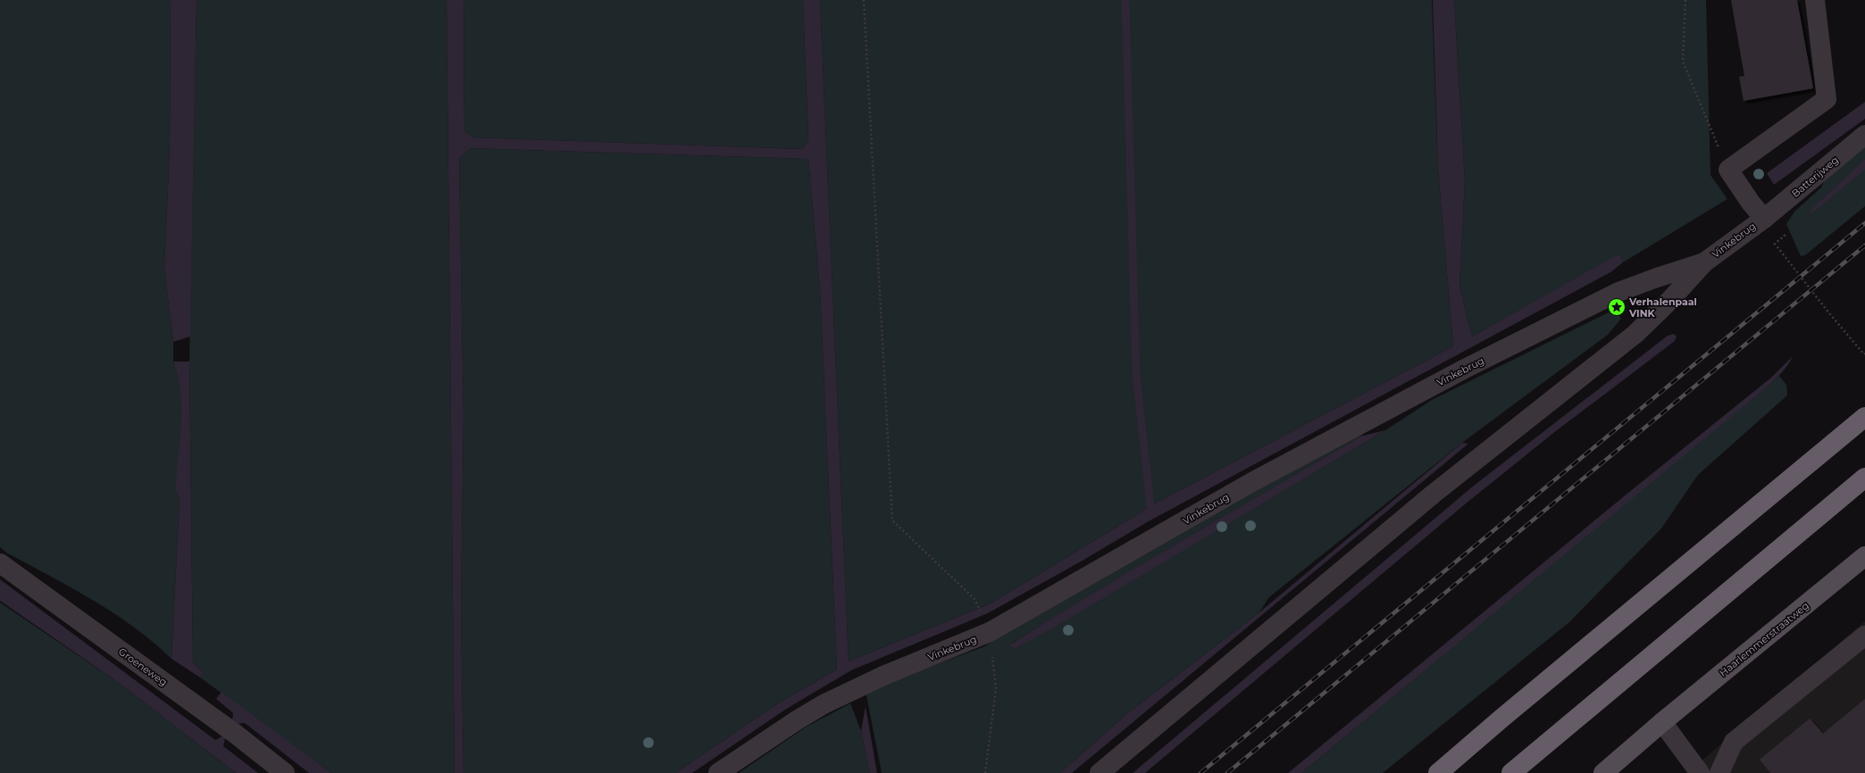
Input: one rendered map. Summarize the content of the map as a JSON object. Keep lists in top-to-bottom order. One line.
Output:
{"streets":{"main road":["Haarlemmerstraatweg"],"street":["Batterijweg","Vinkebrug","Groeneweg"]},"crossings":[["Batterijweg","Vinkebrug"]],"places":{"place":["Verhalenpaal VINK"]}}
